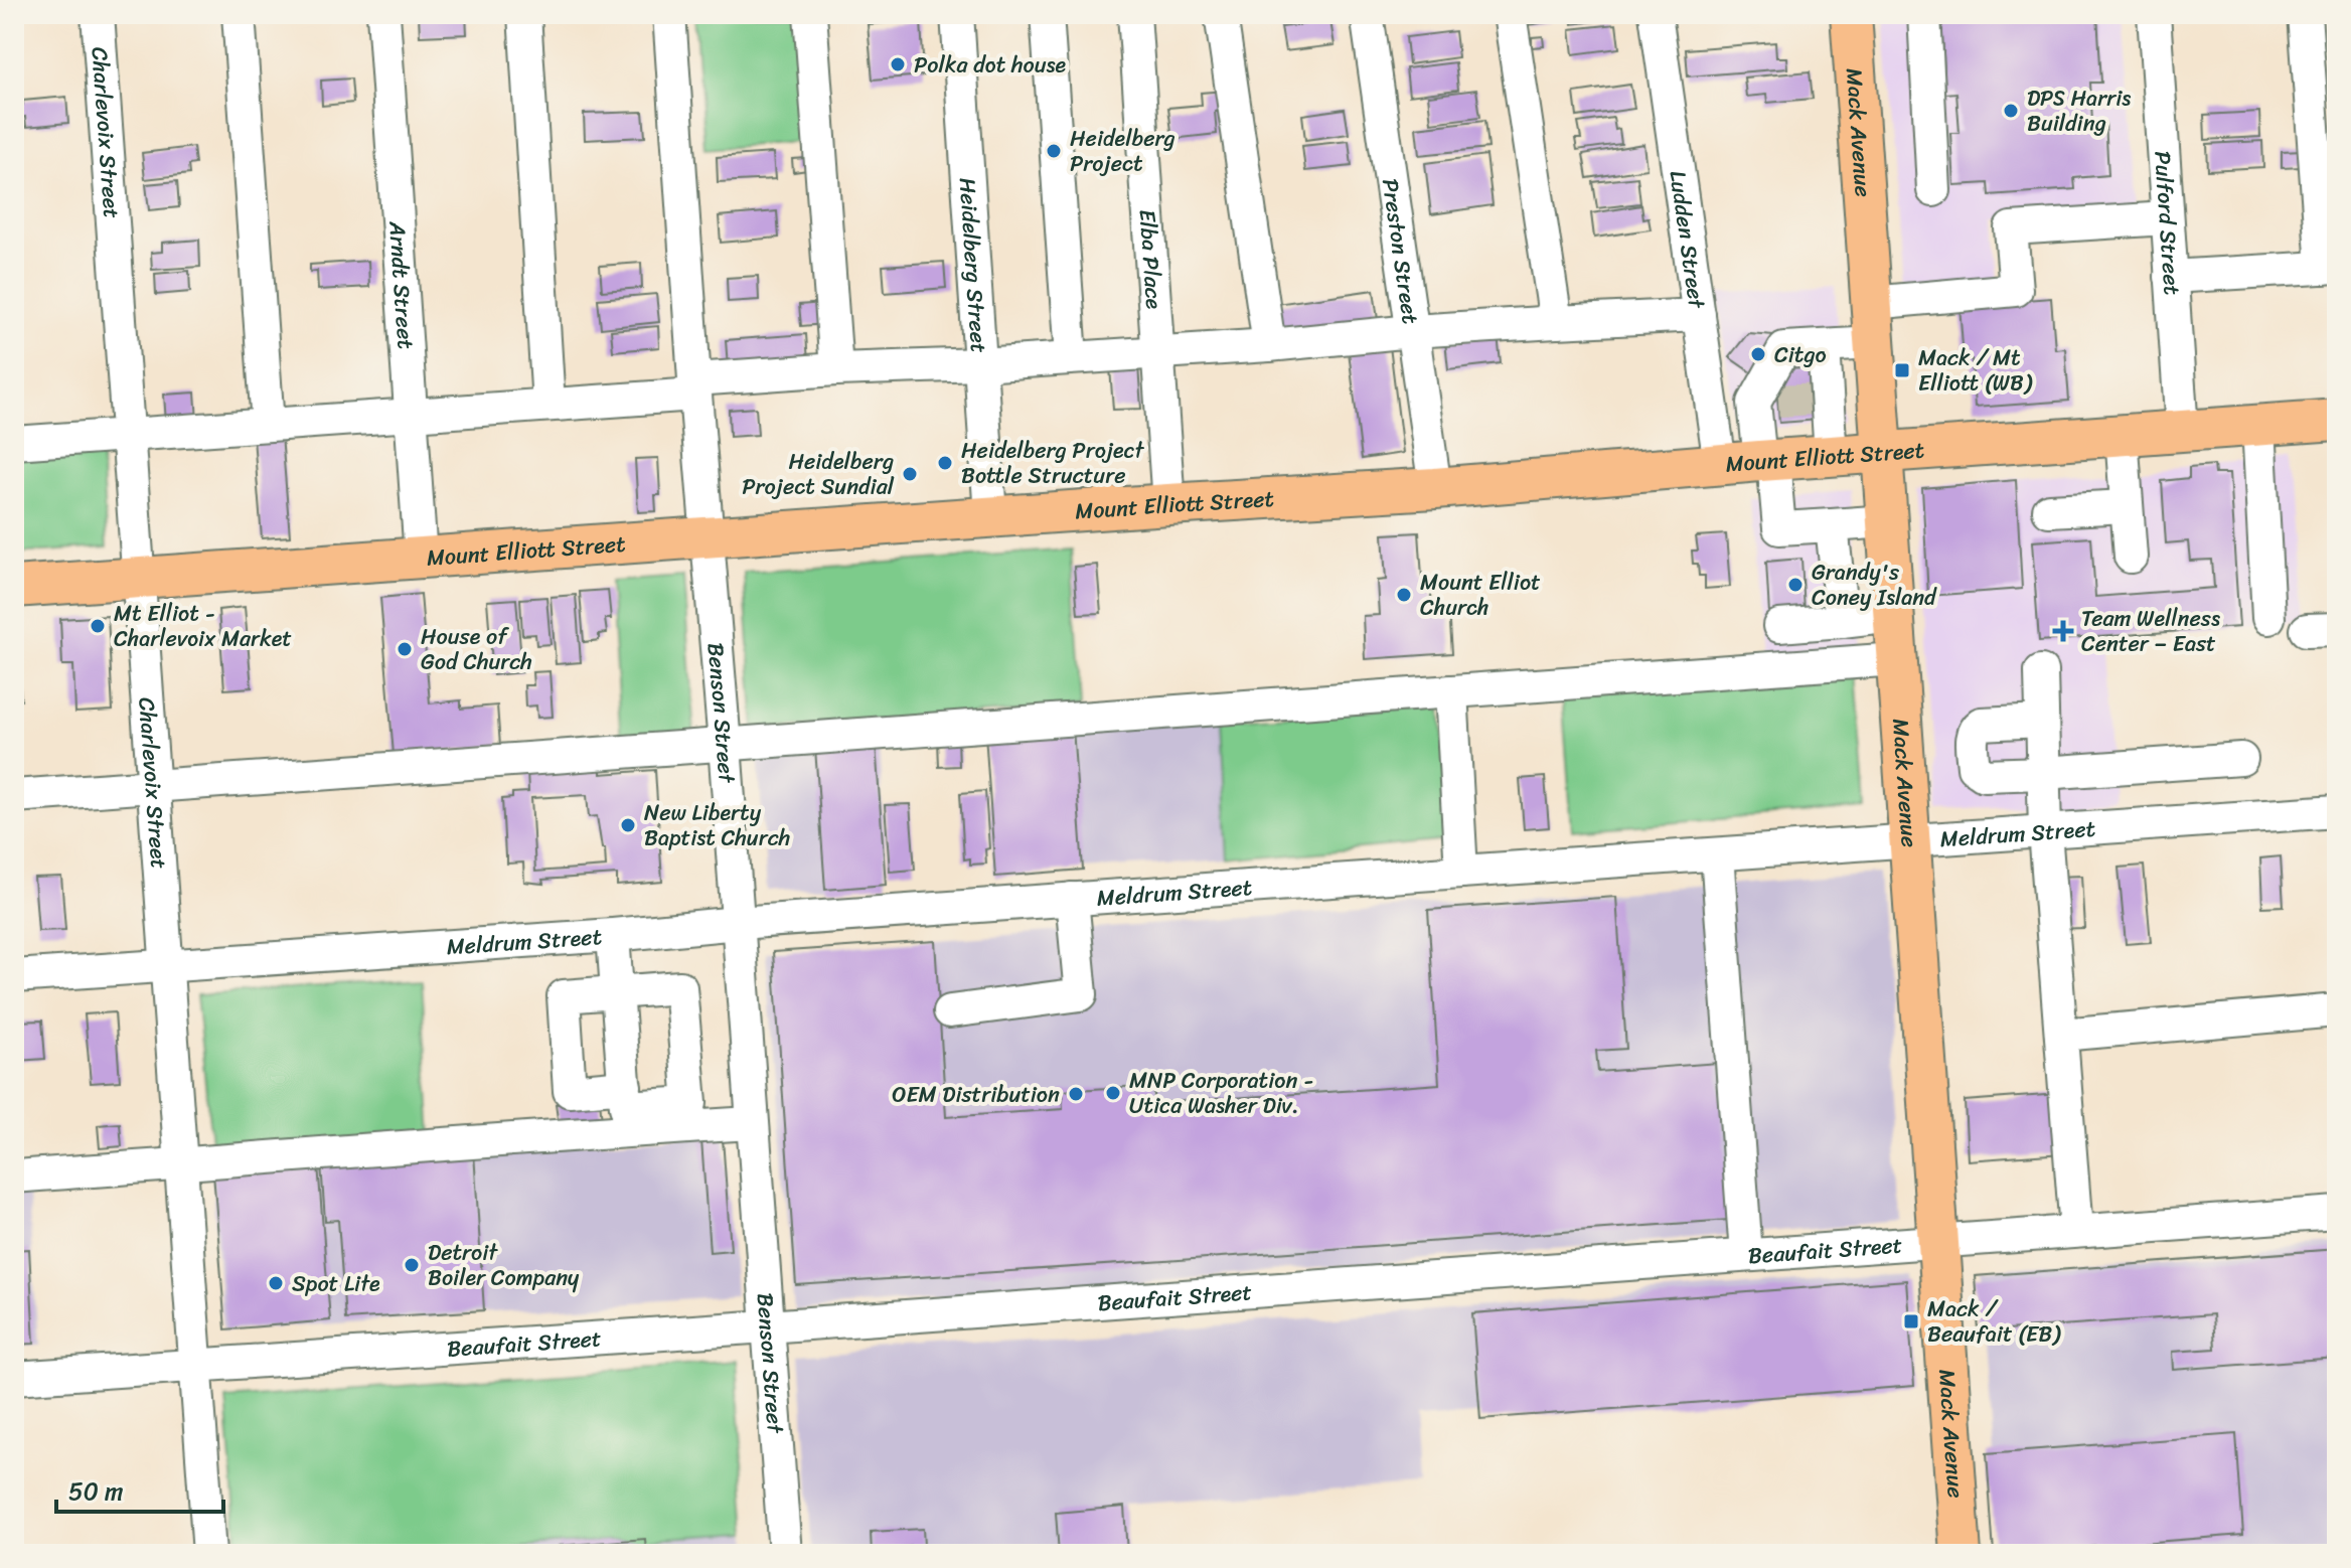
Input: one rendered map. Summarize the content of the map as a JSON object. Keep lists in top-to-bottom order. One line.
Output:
{"streets":{"main road":["Mack Avenue","Mount Elliott Street"],"street":["Charlevoix Street","Pulford Street","Ludden Street","Preston Street","Elba Place","Heidelberg Street","Arndt Street","Benson Street","Meldrum Street","Beaufait Street"]},"crossings":[["Charlevoix Street","Mount Elliott Street"],["Charlevoix Street","Meldrum Street"],["Charlevoix Street","Beaufait Street"],["Mack Avenue","Mount Elliott Street"],["Mack Avenue","Meldrum Street"],["Mack Avenue","Beaufait Street"],["Pulford Street","Mount Elliott Street"],["Ludden Street","Mount Elliott Street"],["Preston Street","Mount Elliott Street"],["Elba Place","Mount Elliott Street"],["Heidelberg Street","Mount Elliott Street"],["Arndt Street","Mount Elliott Street"],["Mount Elliott Street","Benson Street"],["Benson Street","Meldrum Street"],["Benson Street","Beaufait Street"]],"places":{"other":["Polka dot house","DPS Harris Building","Heidelberg Project","Citgo","Heidelberg Project Bottle Structure","Heidelberg Project Sundial","Grandy's Coney Island","Mount Elliot Church","Mt Elliot - Charlevoix Market","House of God Church","New Liberty Baptist Church","MNP Corporation - Utica Washer Div.","OEM Distribution","Detroit Boiler Company","Spot Lite"],"transit":["Mack / Mt Elliott (WB)","Mack / Beaufait (EB)"],"health":["Team Wellness Center – East"]},"scale_bar":"50 m"}
